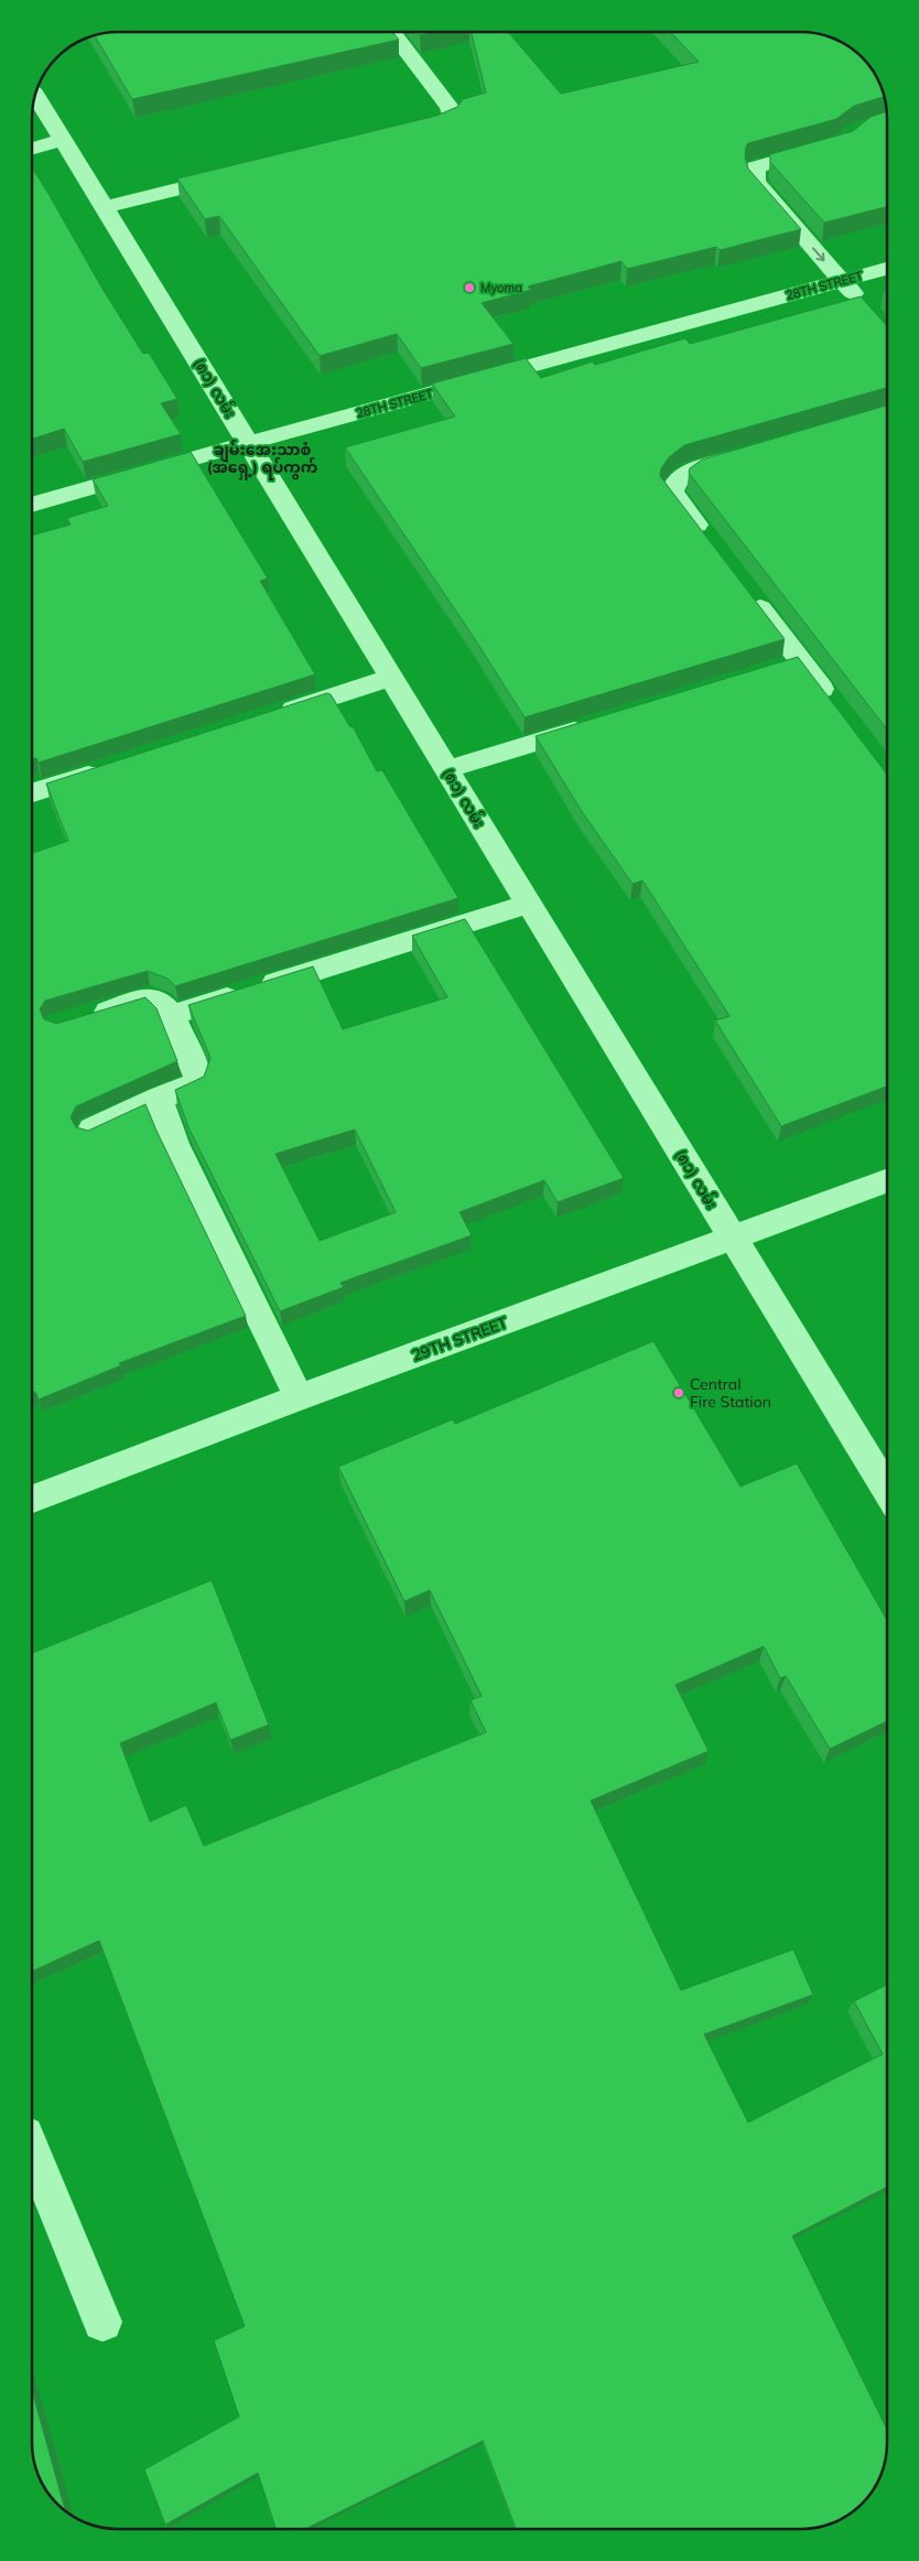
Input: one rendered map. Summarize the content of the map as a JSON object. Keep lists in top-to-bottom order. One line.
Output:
{"streets":{"street":["28TH STREET","(၈၁) လမ်း","29TH STREET"]},"crossings":[["28TH STREET","(၈၁) လမ်း"],["(၈၁) လမ်း","29TH STREET"]],"districts":["ချမ်းအေးသာစံ (အရှေ့) ရပ်ကွက်"],"places":["Myoma","Central Fire Station"]}
